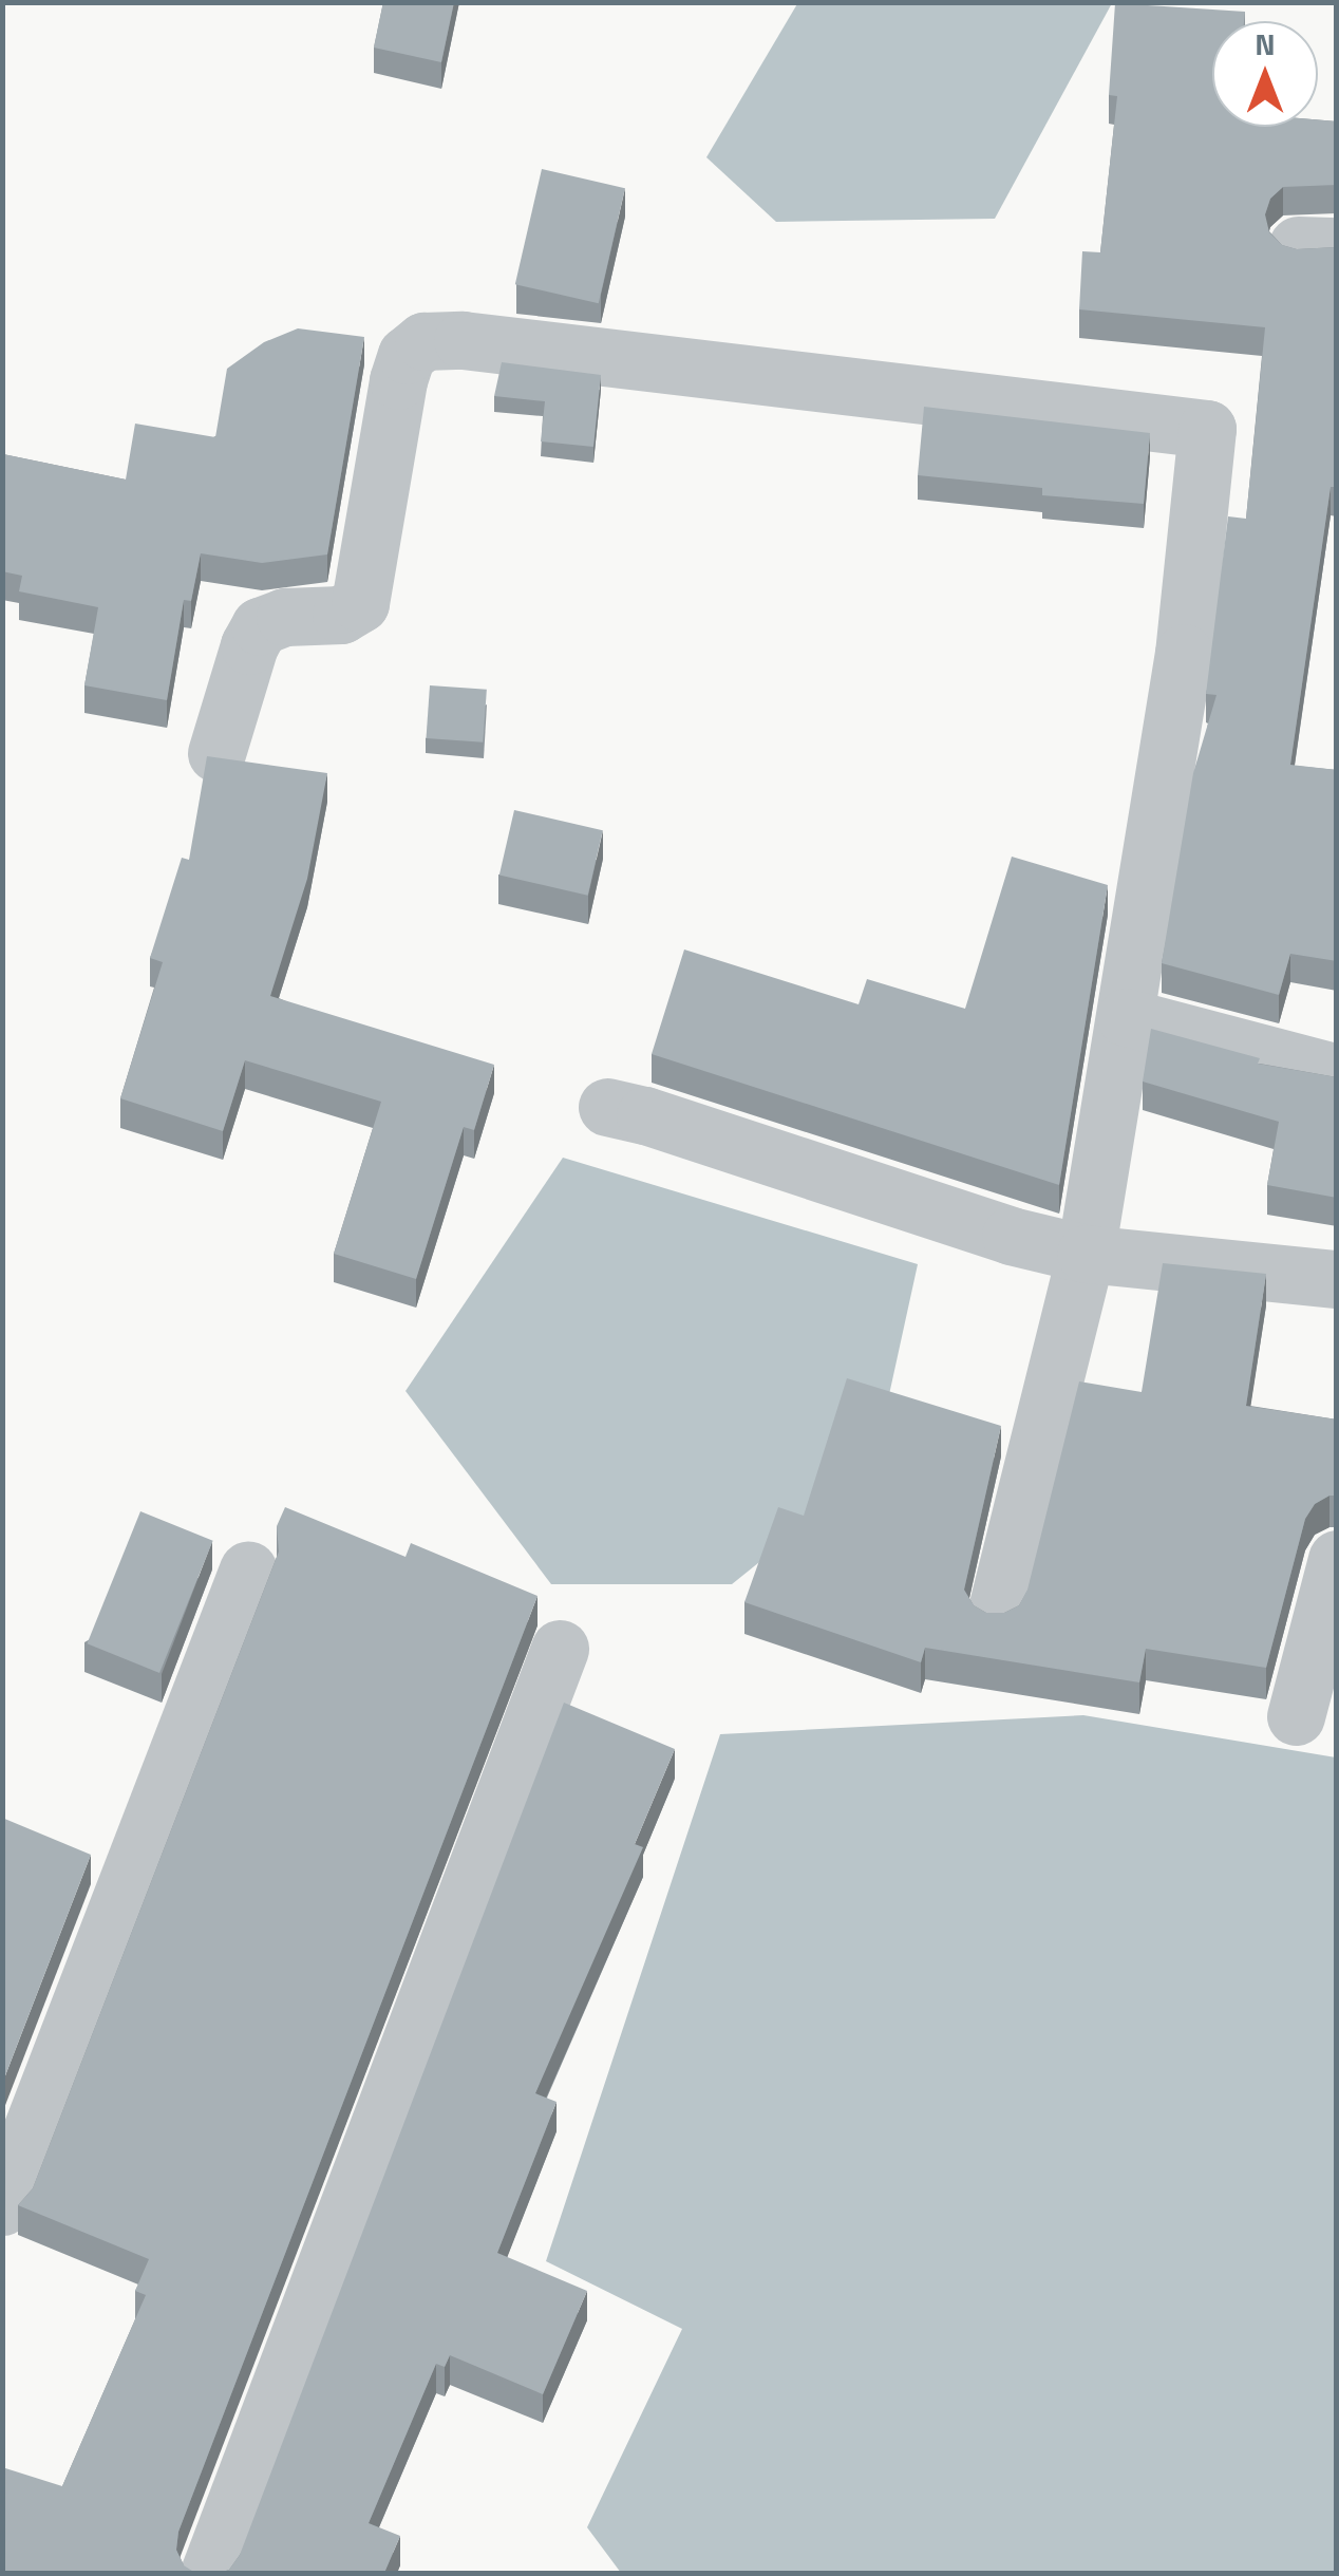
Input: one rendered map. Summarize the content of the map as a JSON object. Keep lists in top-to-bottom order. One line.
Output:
{"north":"top"}
